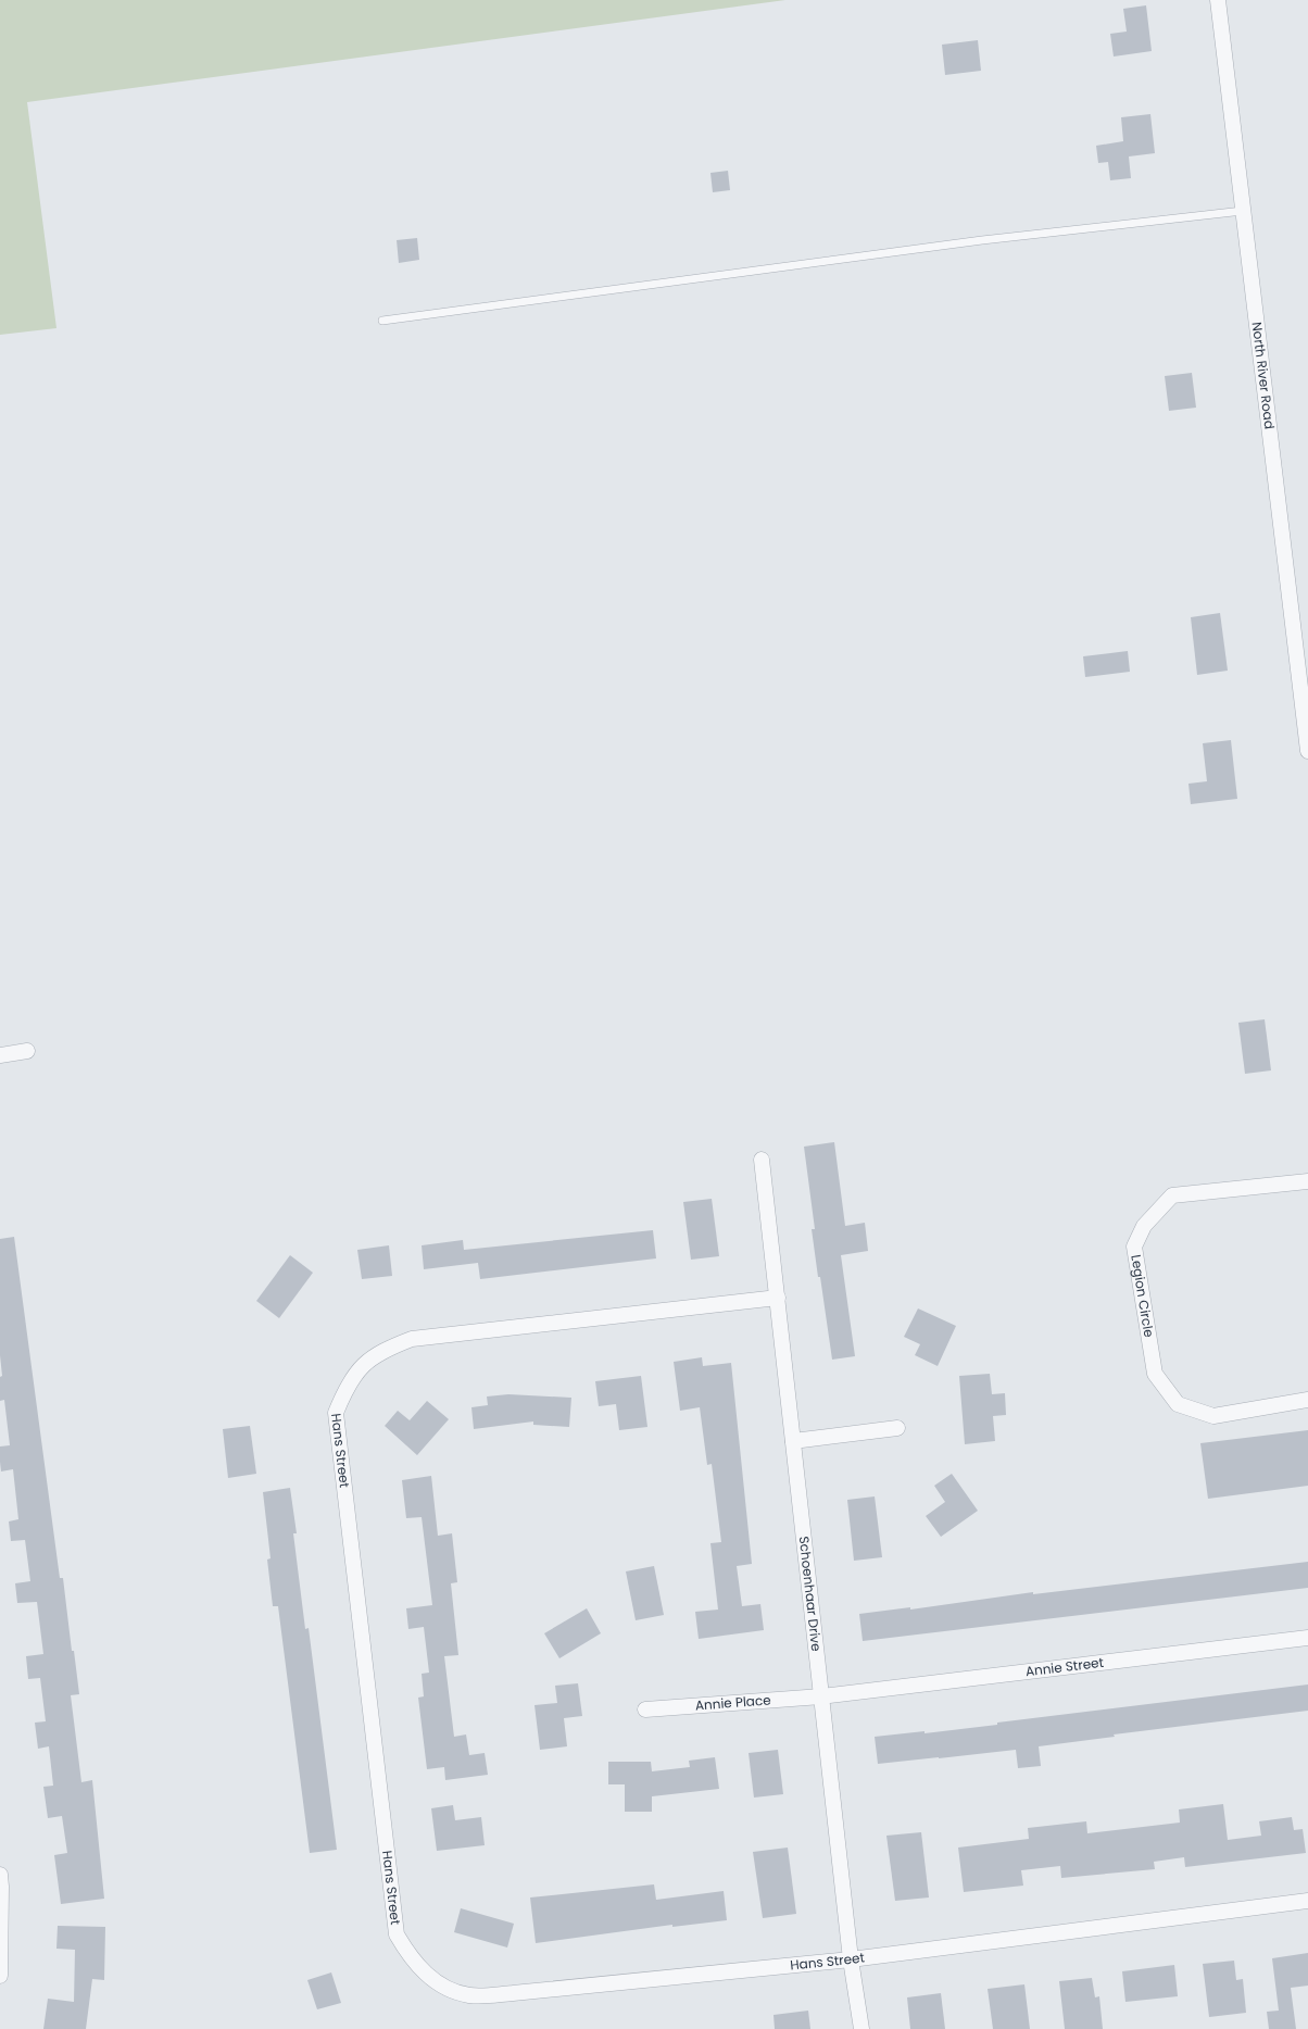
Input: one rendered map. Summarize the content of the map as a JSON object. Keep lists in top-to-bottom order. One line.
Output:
{"streets":{"street":["North River Road","Legion Circle","Hans Street","Schoenhaar Drive","Annie Street","Annie Place"]},"crossings":[["Hans Street","Schoenhaar Drive"],["Schoenhaar Drive","Annie Street"],["Schoenhaar Drive","Annie Place"],["Annie Street","Annie Place"]]}
